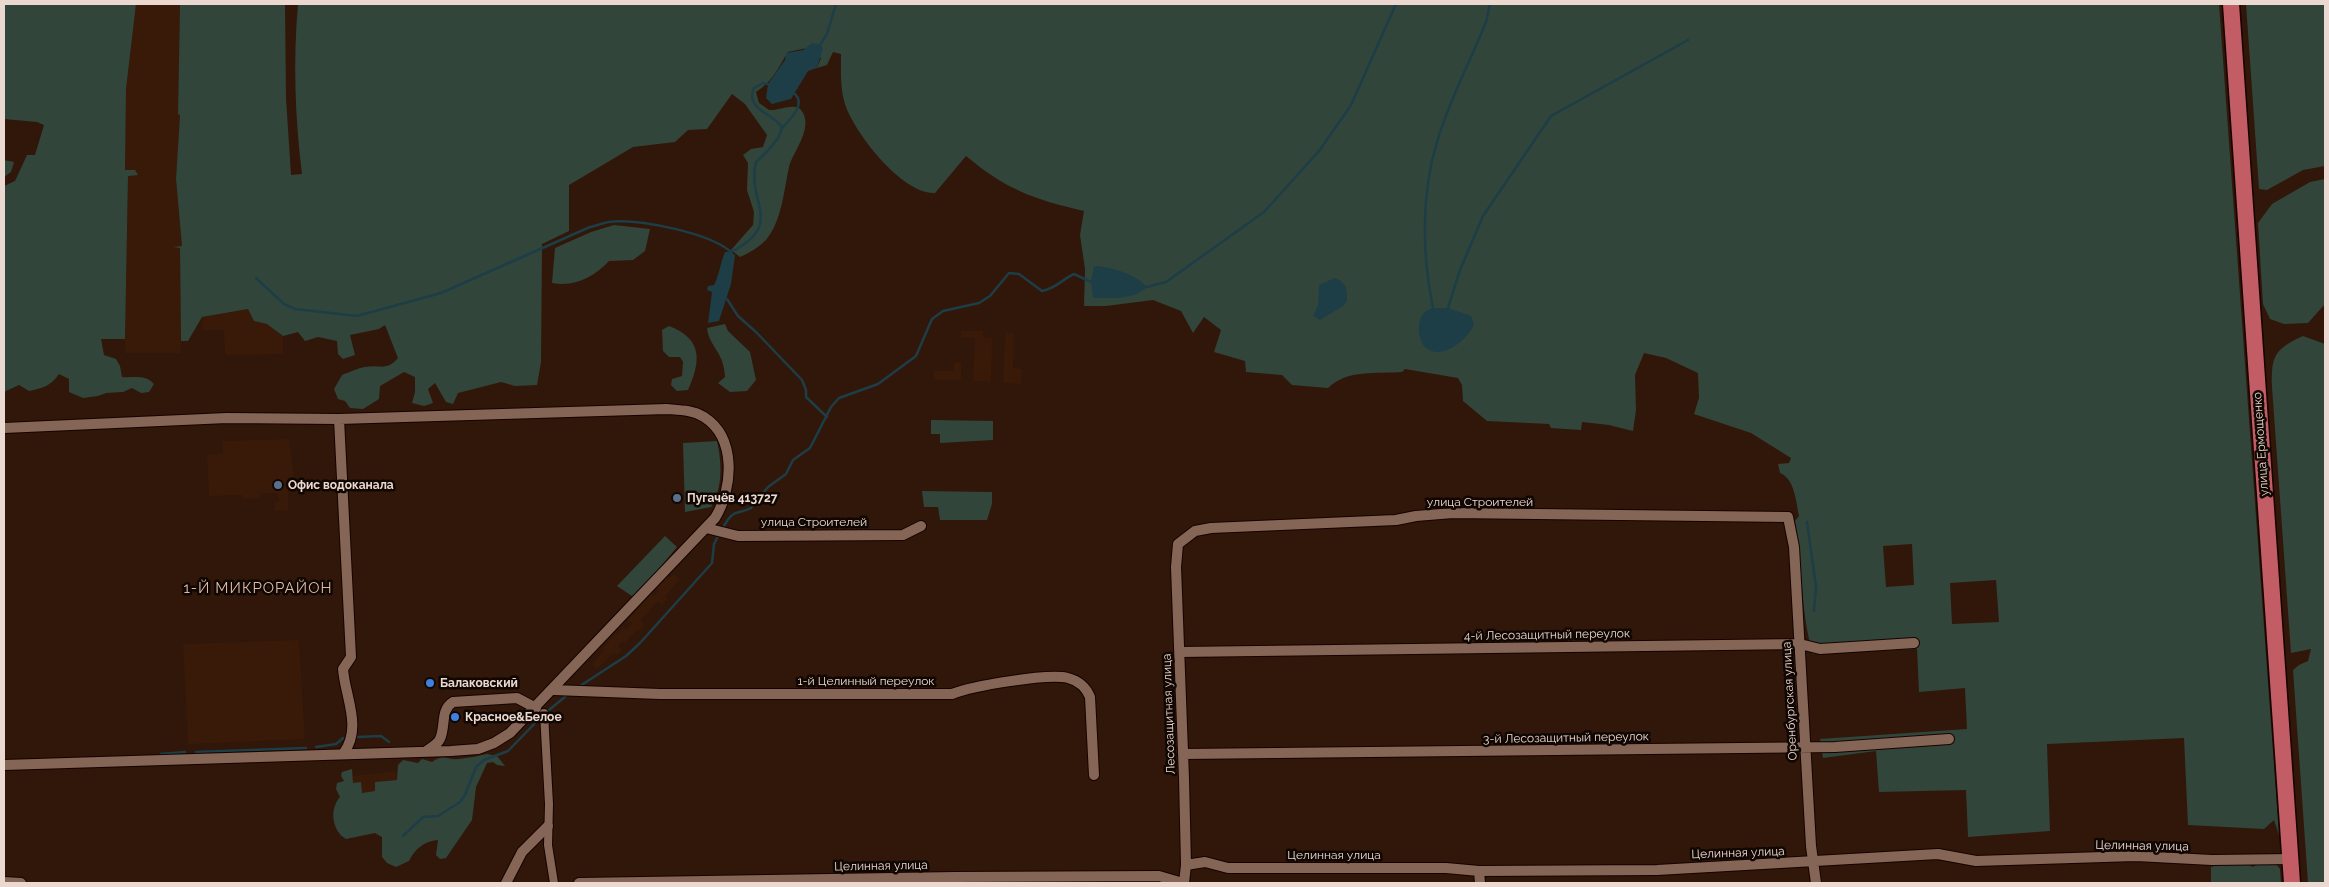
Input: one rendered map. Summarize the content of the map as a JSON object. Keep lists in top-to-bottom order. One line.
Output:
{"streets":{"highway":["улица Ермощенко"],"street":["улица Строителей","4-й Лесозащитный переулок","1-й Целинный переулок","Оренбургская улица","Лесозащитная улица","3-й Лесозащитный переулок","Целинная улица"]},"crossings":[["улица Ермощенко","Целинная улица"],["улица Строителей","Оренбургская улица"],["улица Строителей","Лесозащитная улица"],["4-й Лесозащитный переулок","Оренбургская улица"],["4-й Лесозащитный переулок","Лесозащитная улица"],["Оренбургская улица","3-й Лесозащитный переулок"],["Оренбургская улица","Целинная улица"],["Лесозащитная улица","3-й Лесозащитный переулок"],["Лесозащитная улица","Целинная улица"]],"districts":["1-Й МИКРОРАЙОН"],"places":["Офис водоканала","Пугачёв 413727","Балаковский","Красное&Белое"]}
